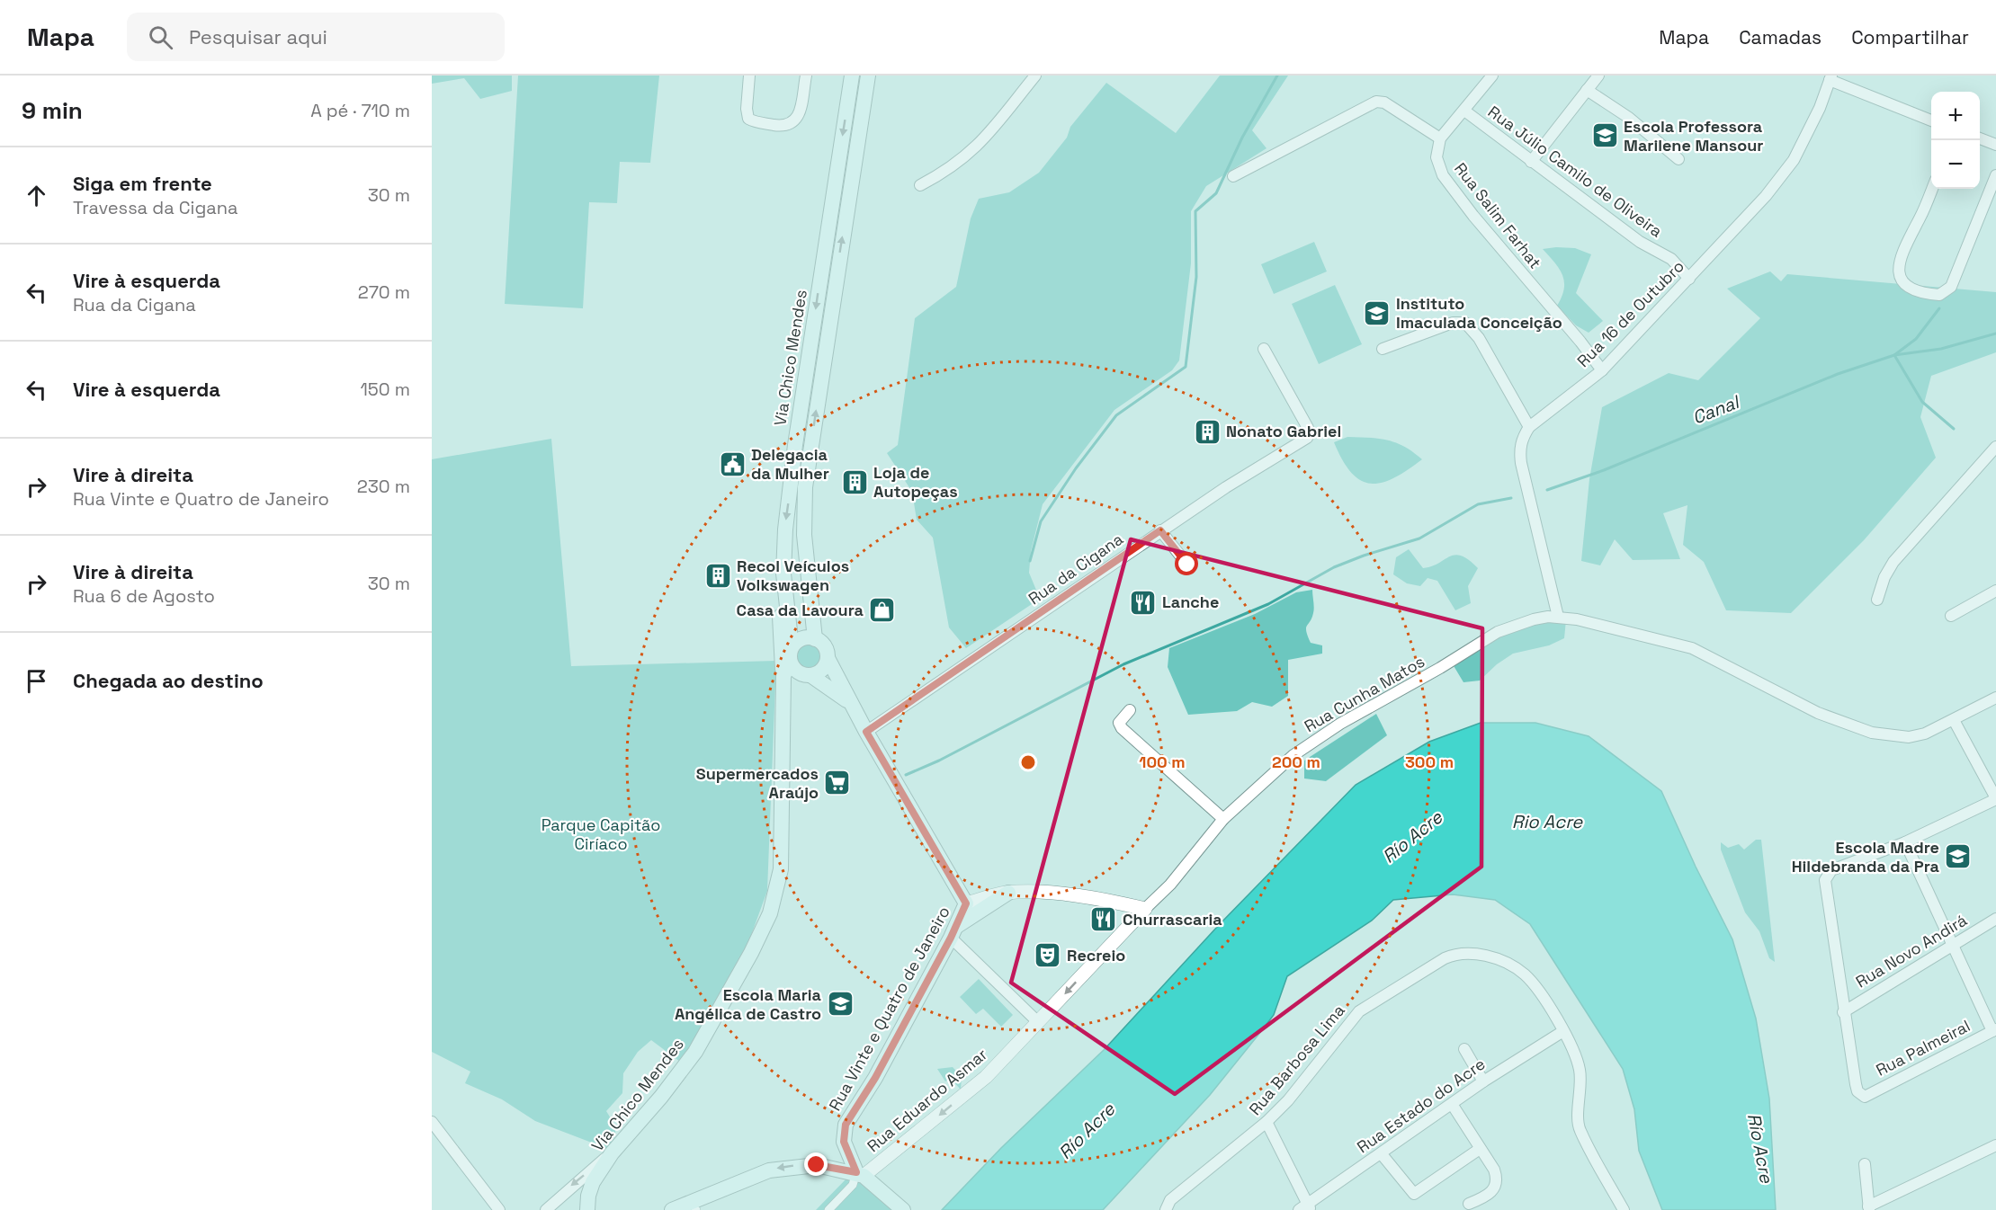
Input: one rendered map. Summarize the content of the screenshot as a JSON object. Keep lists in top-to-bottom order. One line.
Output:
{"streets":{"main road":["Via Chico Mendes","Rua Vinte e Quatro de Janeiro"],"street":["Rua Júlio Camilo de Oliveira","Rua Salim Farhat","Rua 16 de Outubro","Rua da Cigana","Rua Cunha Matos","Rua Novo Andirá","Rua Palmeiral","Rua Barbosa Lima","Rua Eduardo Asmar","Rua Estado do Acre"]},"crossings":[["Rua Júlio Camilo de Oliveira","Rua 16 de Outubro"],["Rua Salim Farhat","Rua 16 de Outubro"],["Rua Cunha Matos","Rua Eduardo Asmar"],["Rua Novo Andirá","Rua Palmeiral"],["Rua Vinte e Quatro de Janeiro","Rua Eduardo Asmar"],["Rua Barbosa Lima","Rua Estado do Acre"]],"one_way":["Rua Eduardo Asmar"],"water":["Canal","Rio Acre","Río Acre"],"parks":["Parque Capitão Ciríaco"],"places":{"school or university":["Escola Professora Marilene Mansour","Instituto Imaculada Conceição","Escola Madre Hildebranda da Pra","Escola Maria Angélica de Castro"],"building":["Nonato Gabriel","Loja de Autopeças","Recol Veículos Volkswagen"],"public building":["Delegacia da Mulher"],"restaurant":["Lanche","Churrascaria"],"shop":["Casa da Lavoura"],"supermarket":["Supermercados Araújo"],"theatre":["Recreio"]},"page":{"header":"Mapa","search":"Pesquisar aqui","nav":["Mapa","Camadas","Compartilhar"],"heading":["9 min","A pé · 710 m"],"map_buttons":["+","−"],"list":[["Siga em frente","Travessa da Cigana","30 m"],["Vire à esquerda","Rua da Cigana","270 m"],["Vire à esquerda","150 m"],["Vire à direita","Rua Vinte e Quatro de Janeiro","230 m"],["Vire à direita","Rua 6 de Agosto","30 m"],"Chegada ao destino"]},"rings":["100 m","200 m","300 m"]}
